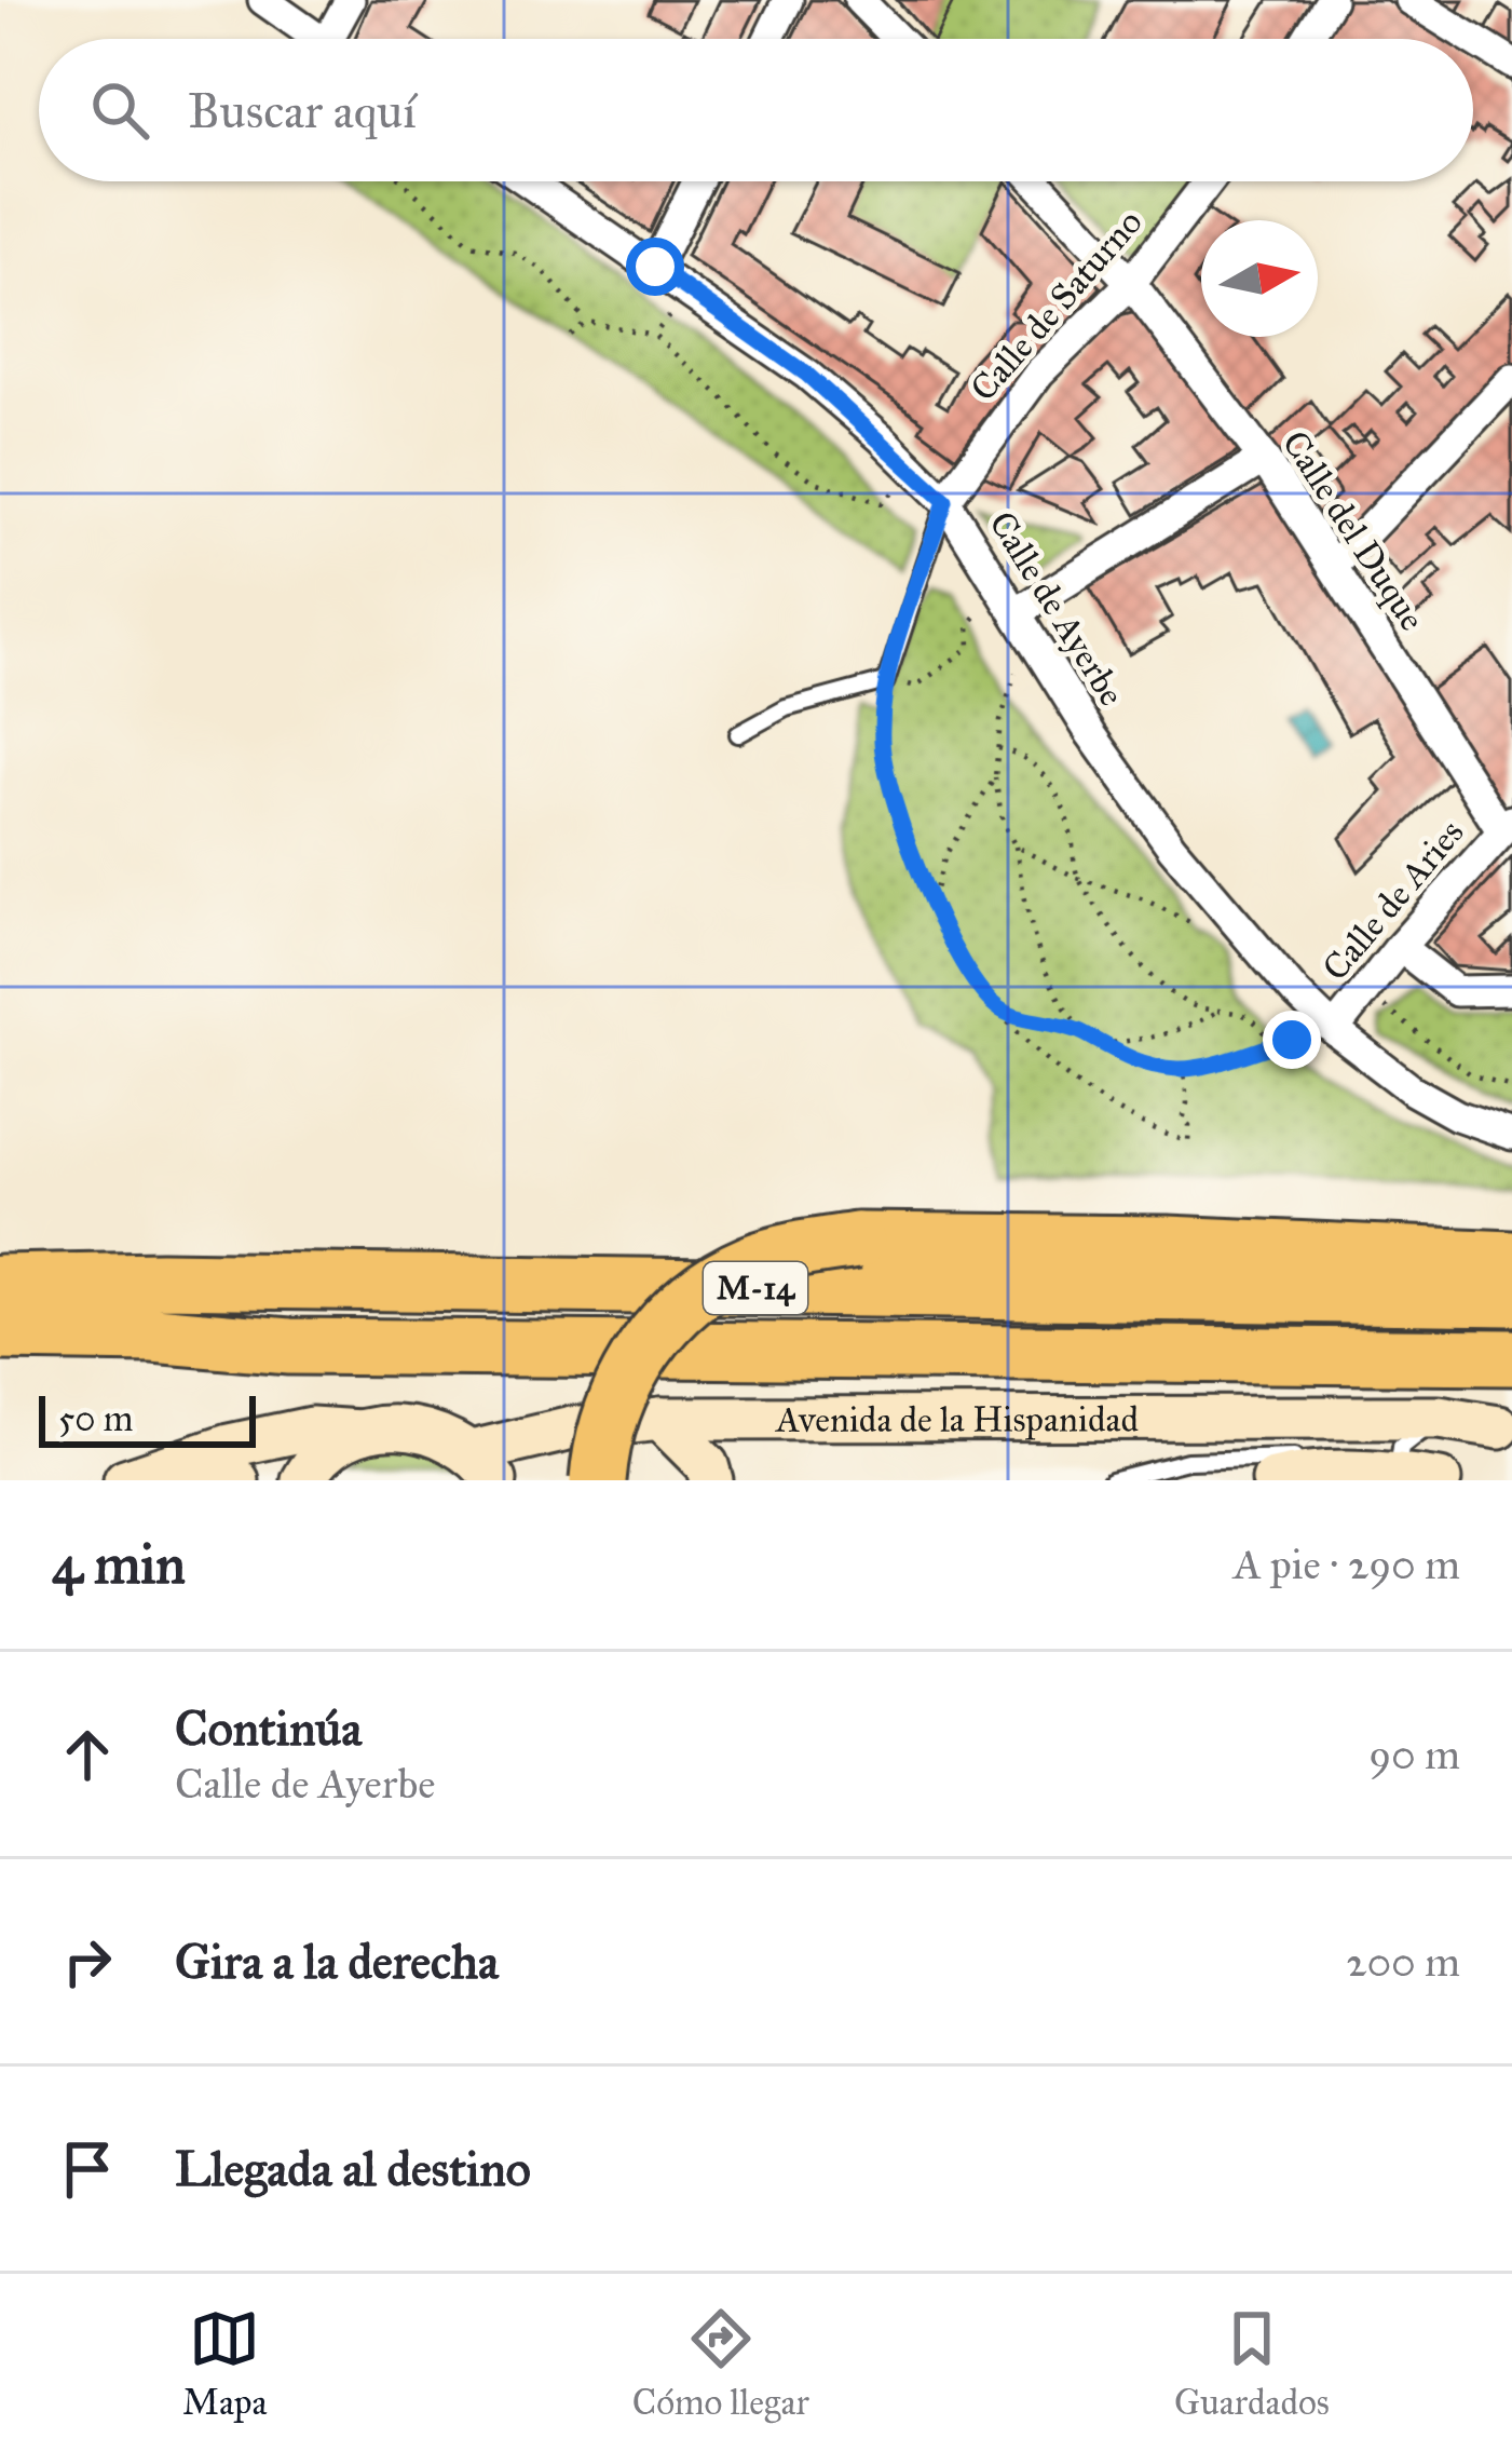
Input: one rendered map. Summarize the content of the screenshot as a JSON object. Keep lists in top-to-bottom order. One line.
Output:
{"streets":{"highway":["M-14"],"street":["Calle de Saturno","Calle del Duque","Calle de Ayerbe","Calle de Aries","Avenida de la Hispanidad"]},"crossings":[["Calle de Saturno","Calle del Duque"],["Calle de Saturno","Calle de Ayerbe"],["Calle del Duque","Calle de Aries"],["Calle de Ayerbe","Calle de Aries"]],"scale_bar":"50 m","north":"right","page":{"search":"Buscar aquí","scale":"50 m","heading":["4 min","A pie · 290 m"],"list":[["Continúa","Calle de Ayerbe","90 m"],["Gira a la derecha","200 m"],"Llegada al destino"],"nav":["Mapa","Cómo llegar","Guardados"]}}
